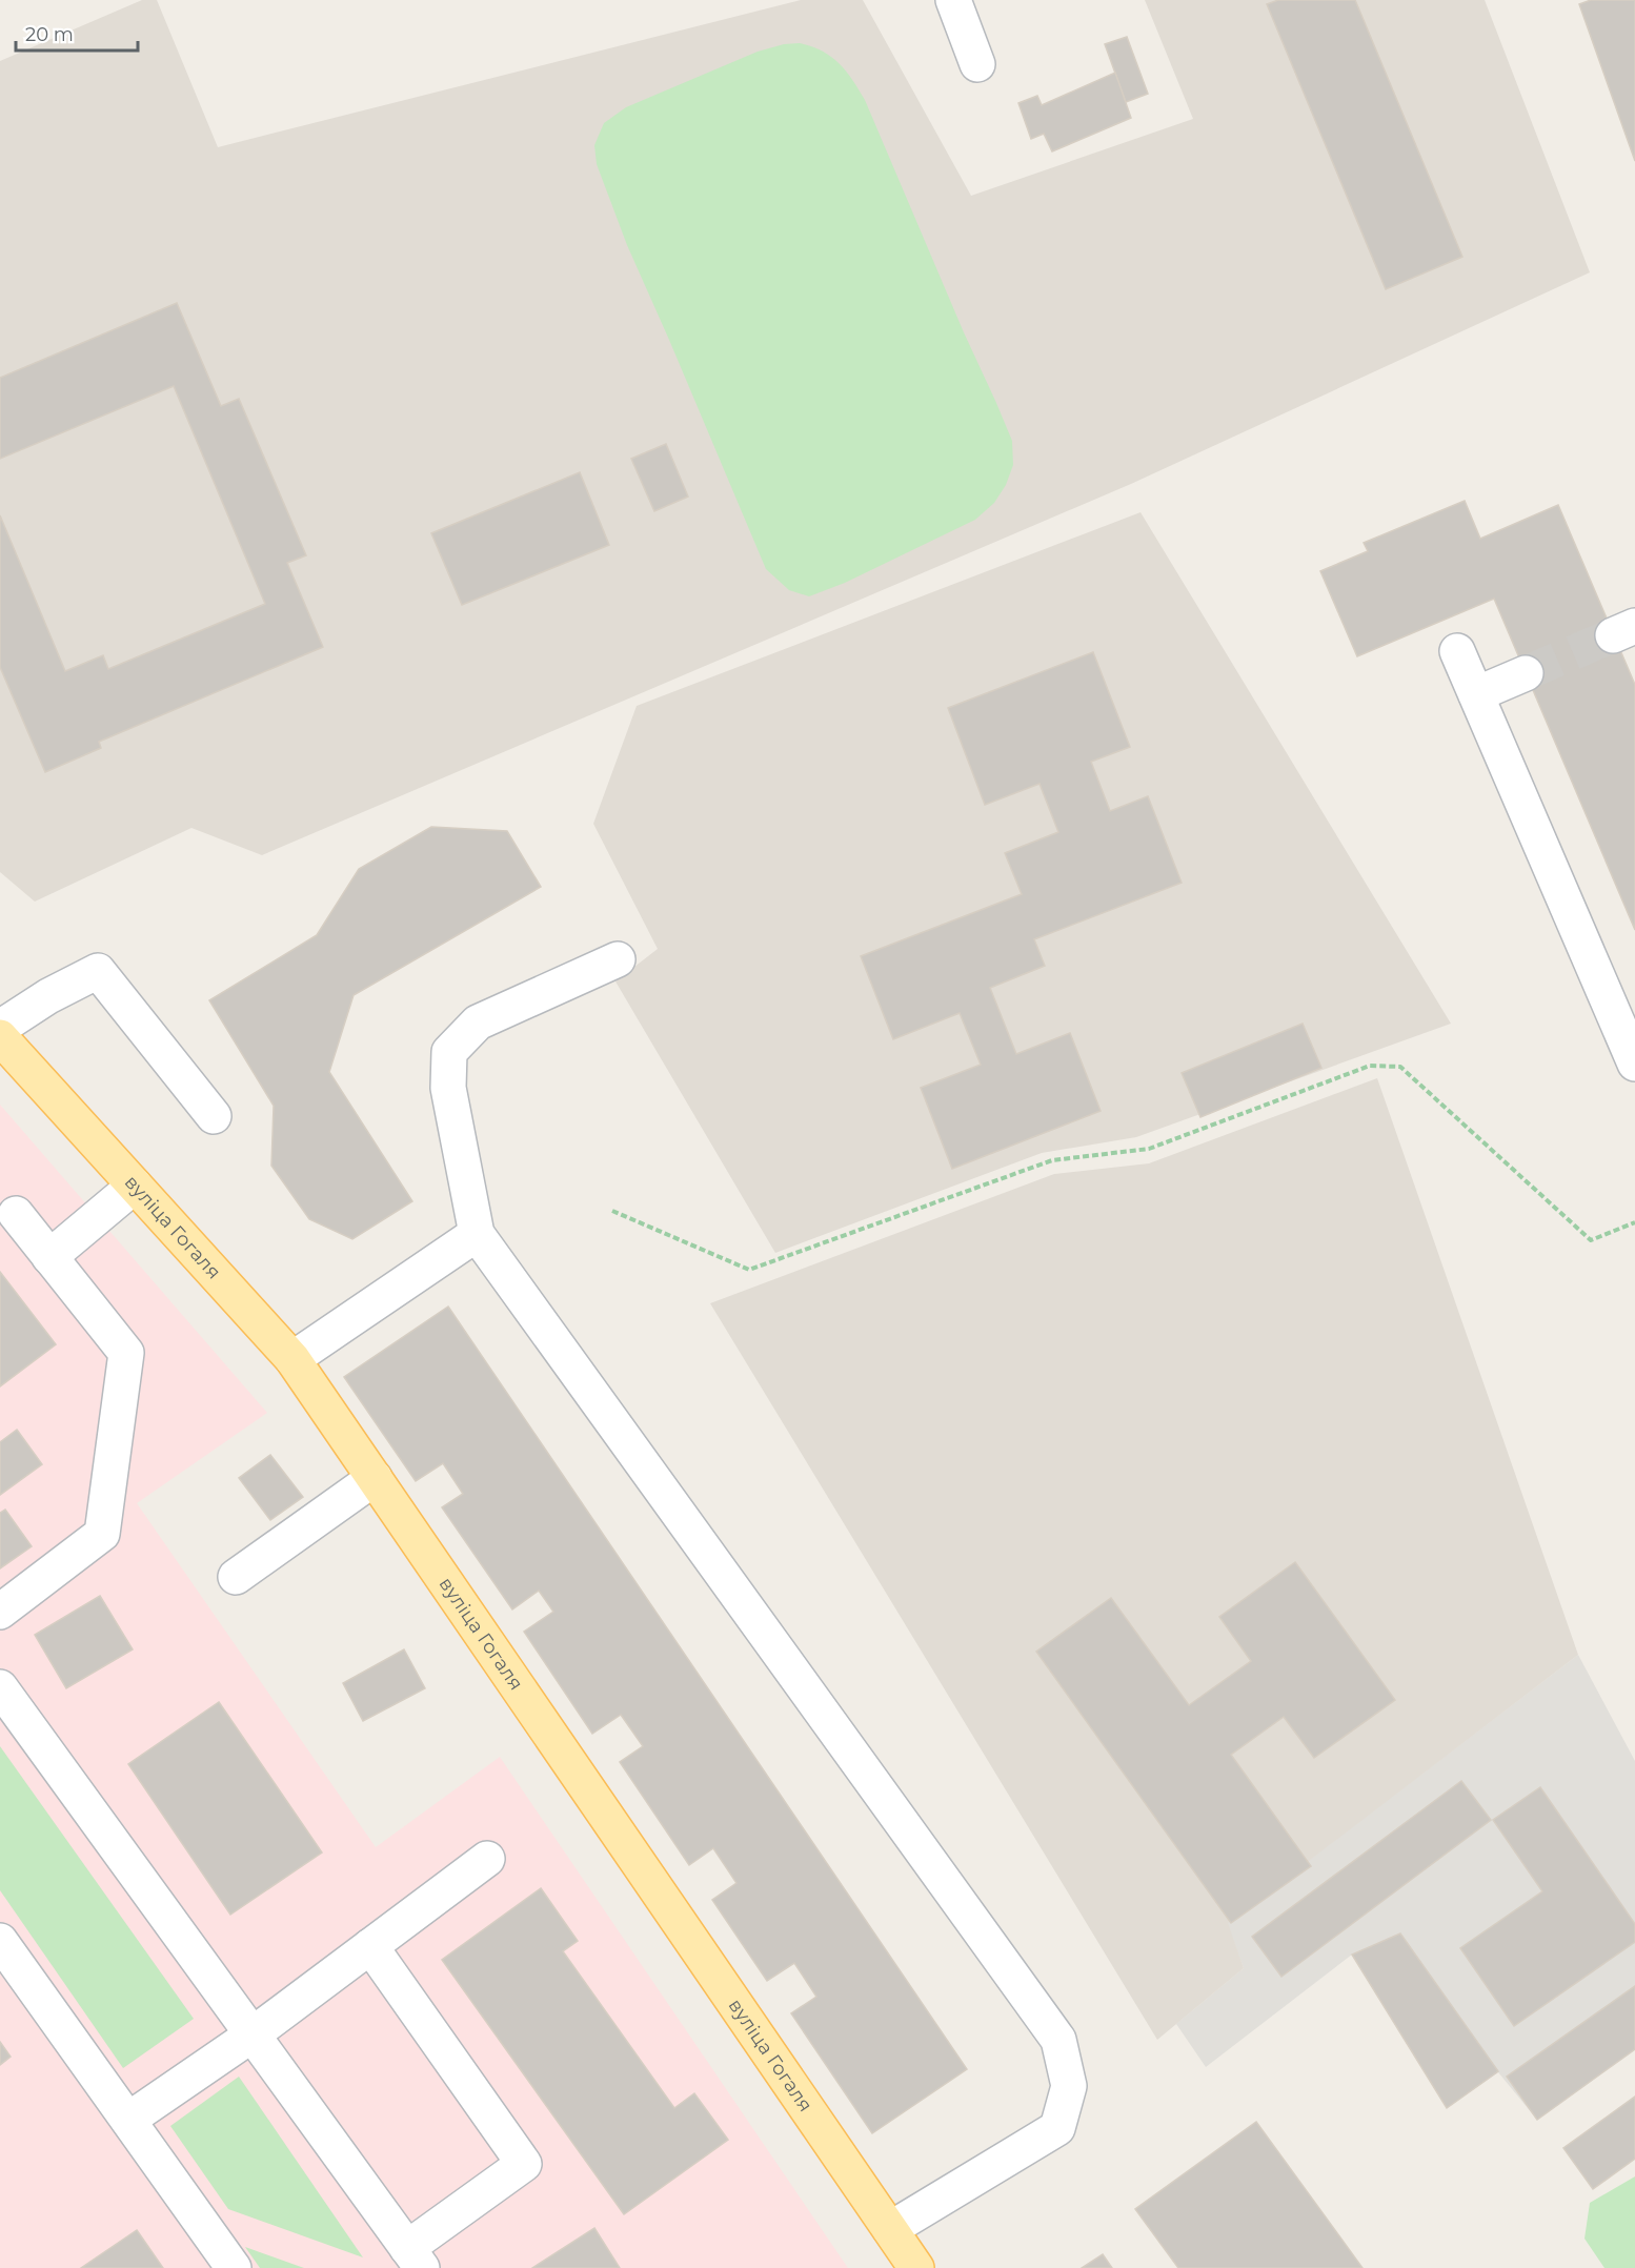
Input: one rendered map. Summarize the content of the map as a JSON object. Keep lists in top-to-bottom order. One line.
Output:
{"streets":{"main road":["вуліца Гогаля"]},"scale_bar":"20 m"}
